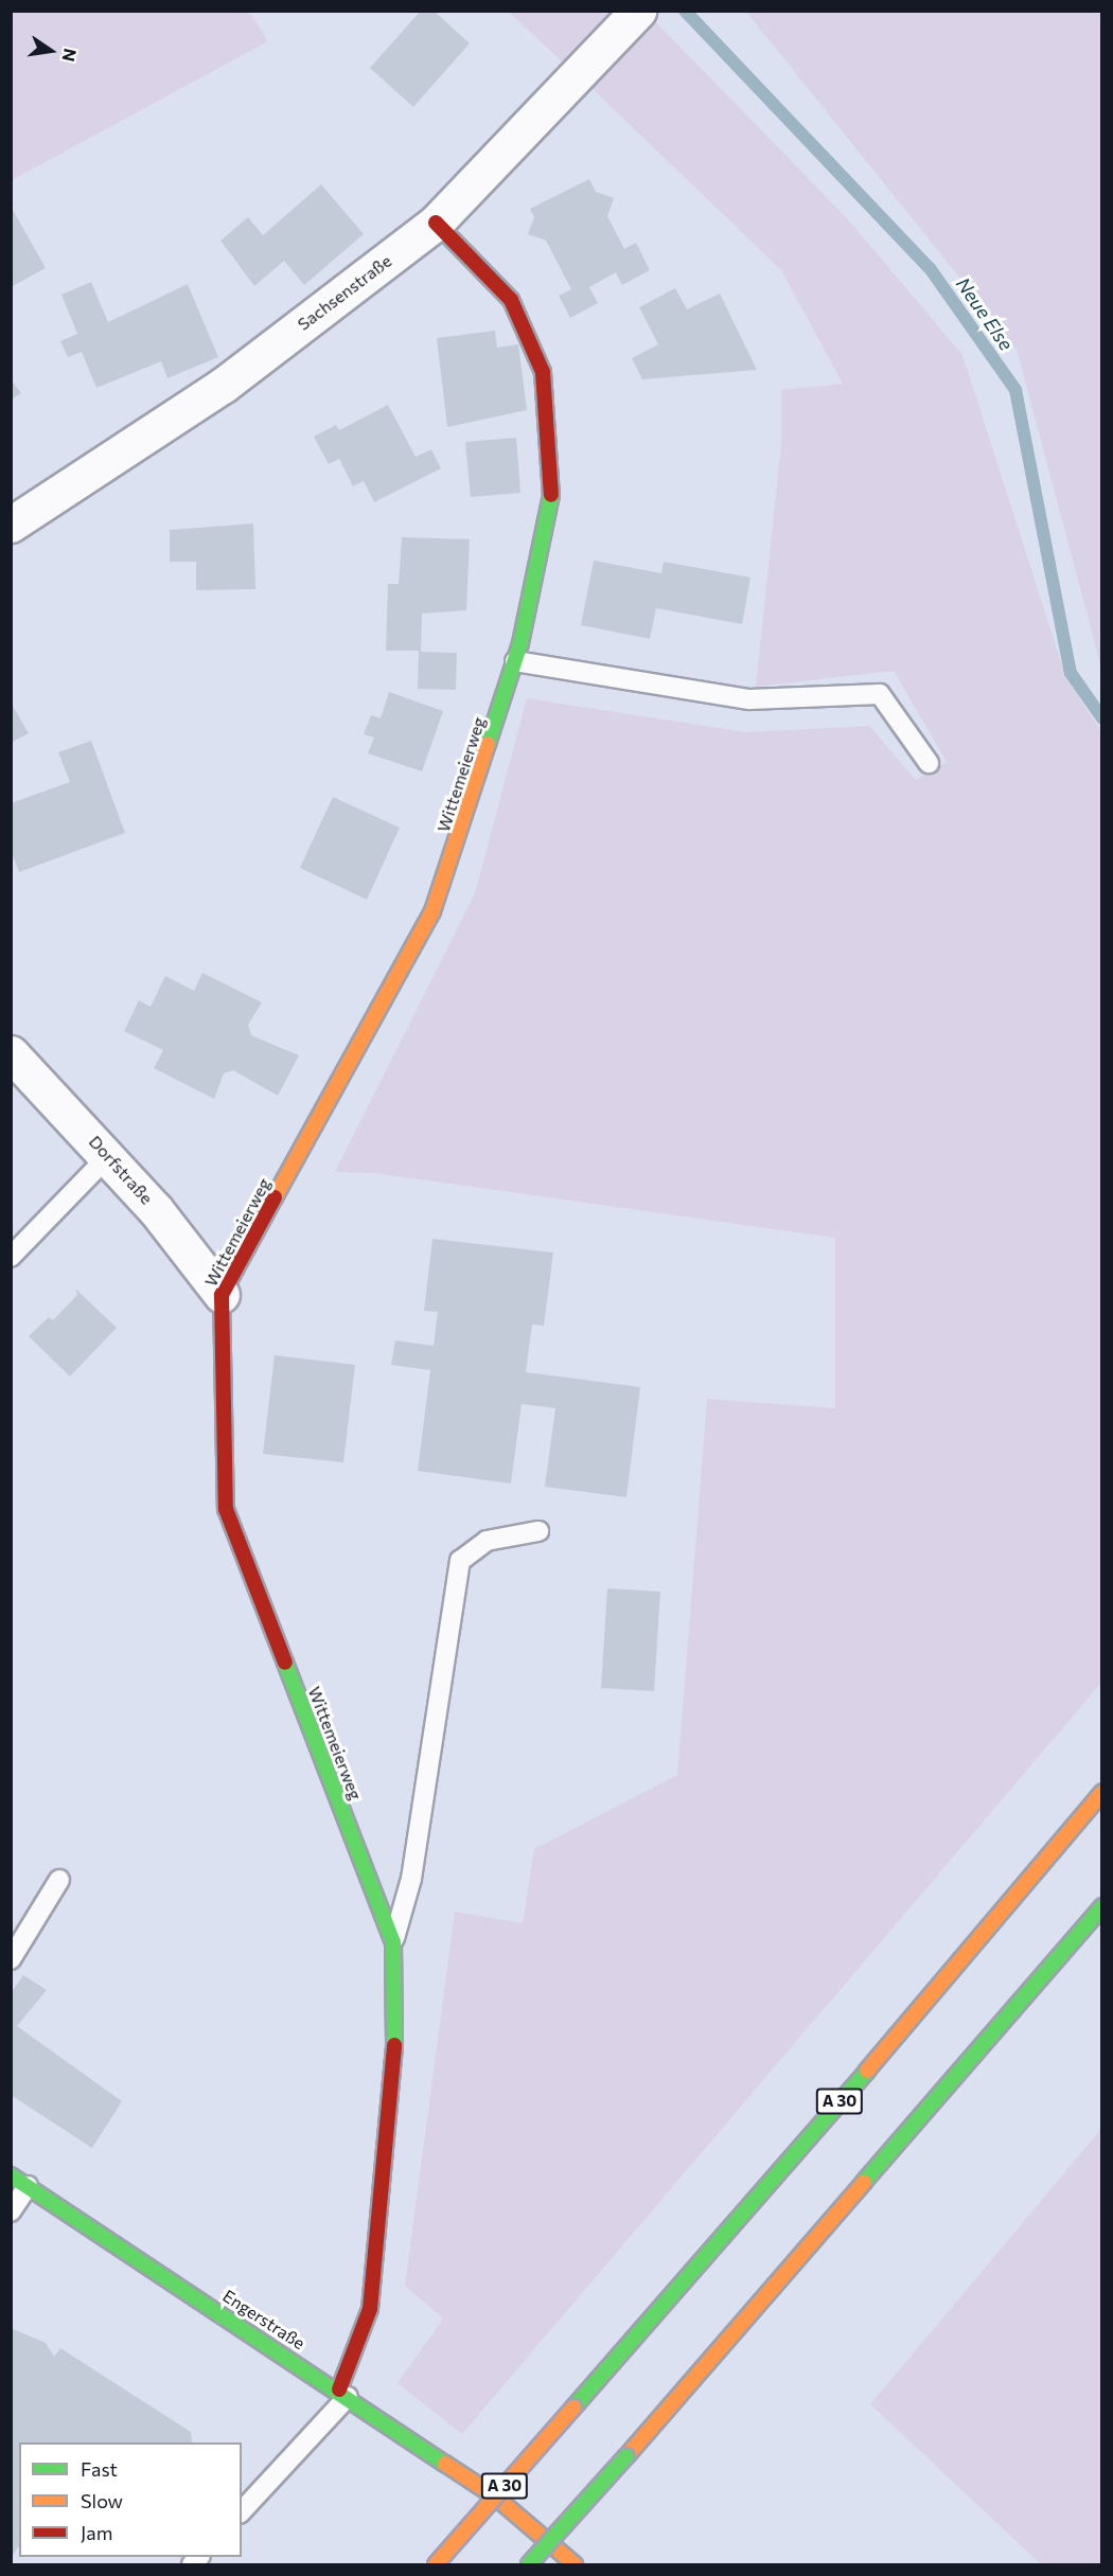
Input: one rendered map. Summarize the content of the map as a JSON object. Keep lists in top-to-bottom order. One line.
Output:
{"streets":{"main road":["Wittemeierweg","A 30","Engerstraße"],"street":["Sachsenstraße","Dorfstraße"]},"crossings":[["Sachsenstraße","Wittemeierweg"],["Wittemeierweg","Dorfstraße"],["Wittemeierweg","Engerstraße"]],"water":["Neue Else"],"legend":["Fast","Slow","Jam"],"north":"right"}
